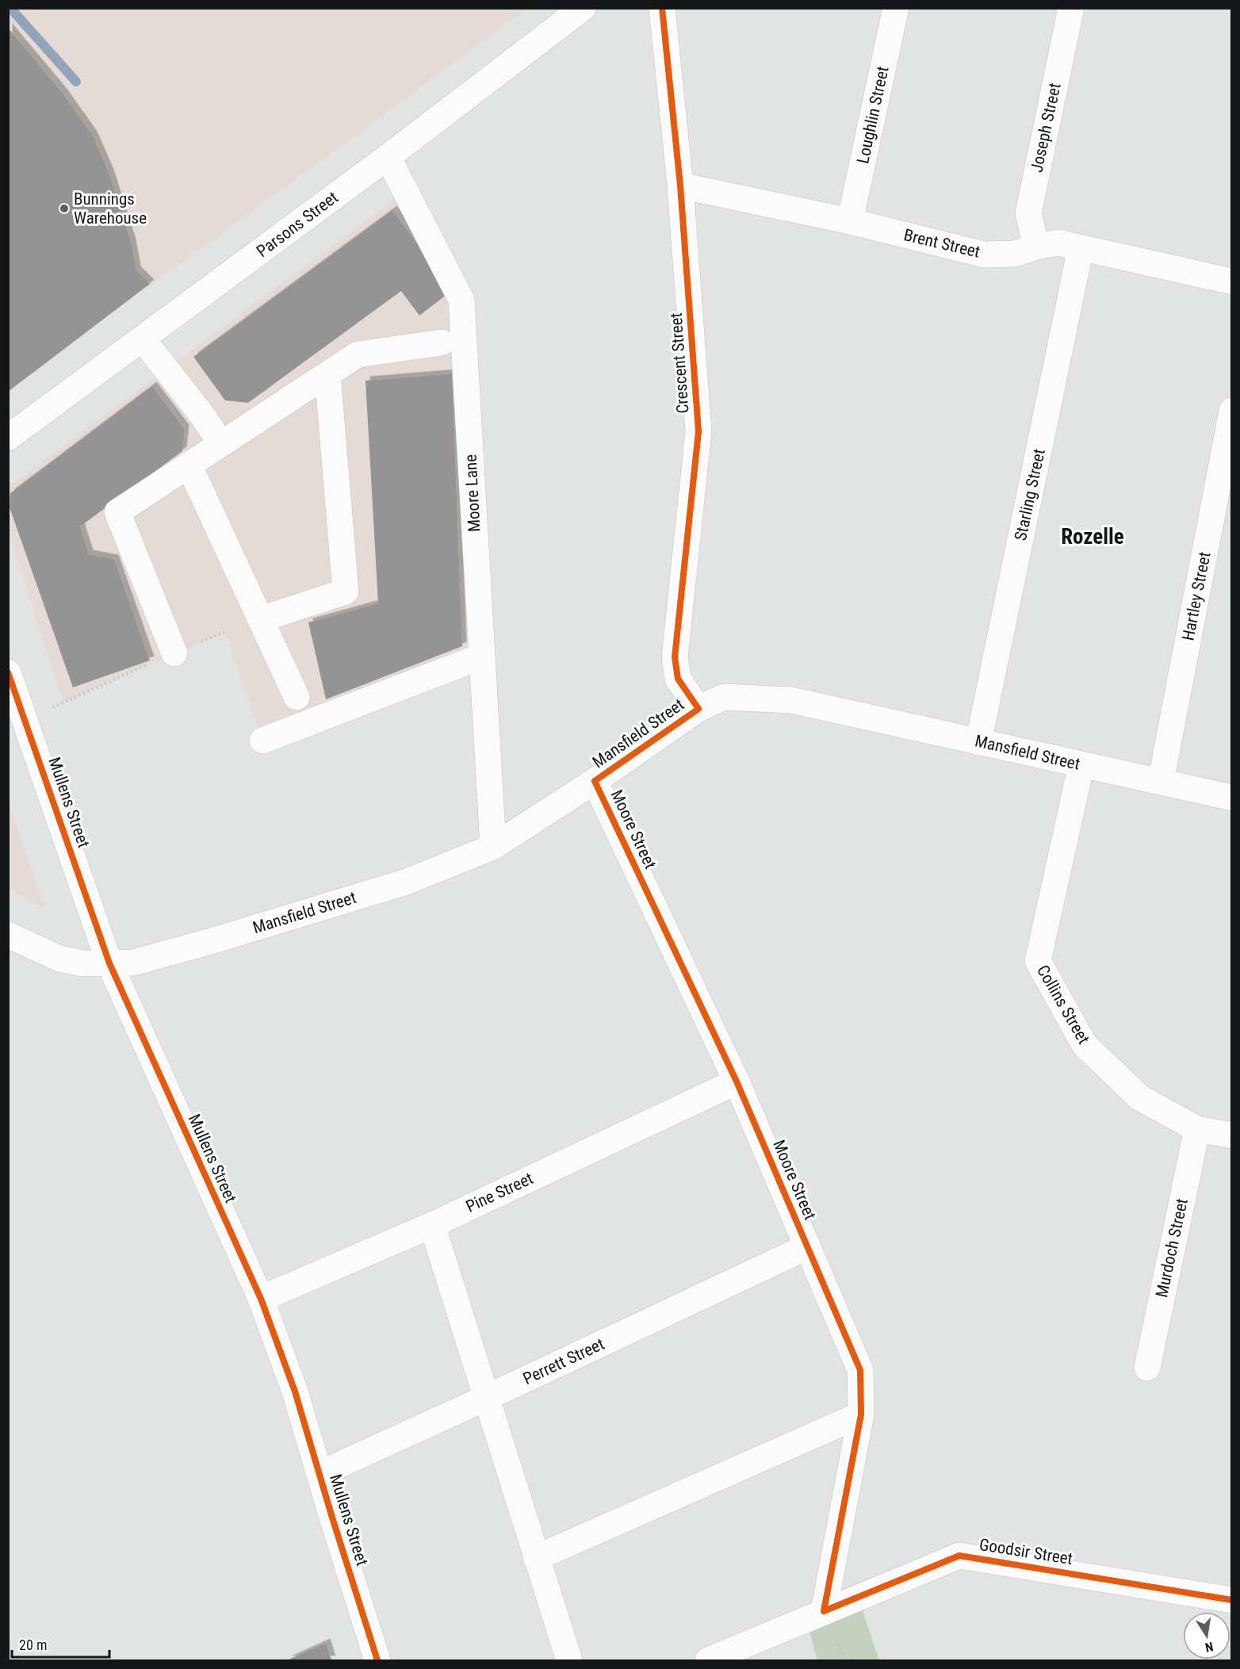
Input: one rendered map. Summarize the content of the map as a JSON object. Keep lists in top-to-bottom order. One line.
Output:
{"streets":{"street":["Loughlin Street","Joseph Street","Parsons Street","Brent Street","Crescent Street","Moore Lane","Starling Street","Hartley Street","Mansfield Street","Mullens Street","Moore Street","Collins Street","Pine Street","Murdoch Street","Perrett Street","Goodsir Street"]},"crossings":[["Loughlin Street","Brent Street"],["Joseph Street","Brent Street"],["Parsons Street","Moore Lane"],["Brent Street","Crescent Street"],["Brent Street","Starling Street"],["Crescent Street","Mansfield Street"],["Moore Lane","Mansfield Street"],["Starling Street","Mansfield Street"],["Hartley Street","Mansfield Street"],["Mansfield Street","Mullens Street"],["Mansfield Street","Moore Street"],["Mansfield Street","Collins Street"],["Mullens Street","Pine Street"],["Mullens Street","Perrett Street"],["Moore Street","Pine Street"],["Moore Street","Perrett Street"],["Moore Street","Goodsir Street"],["Collins Street","Murdoch Street"]],"districts":["Rozelle"],"places":["Bunnings Warehouse"],"scale_bar":"20 m","north":"bottom"}
